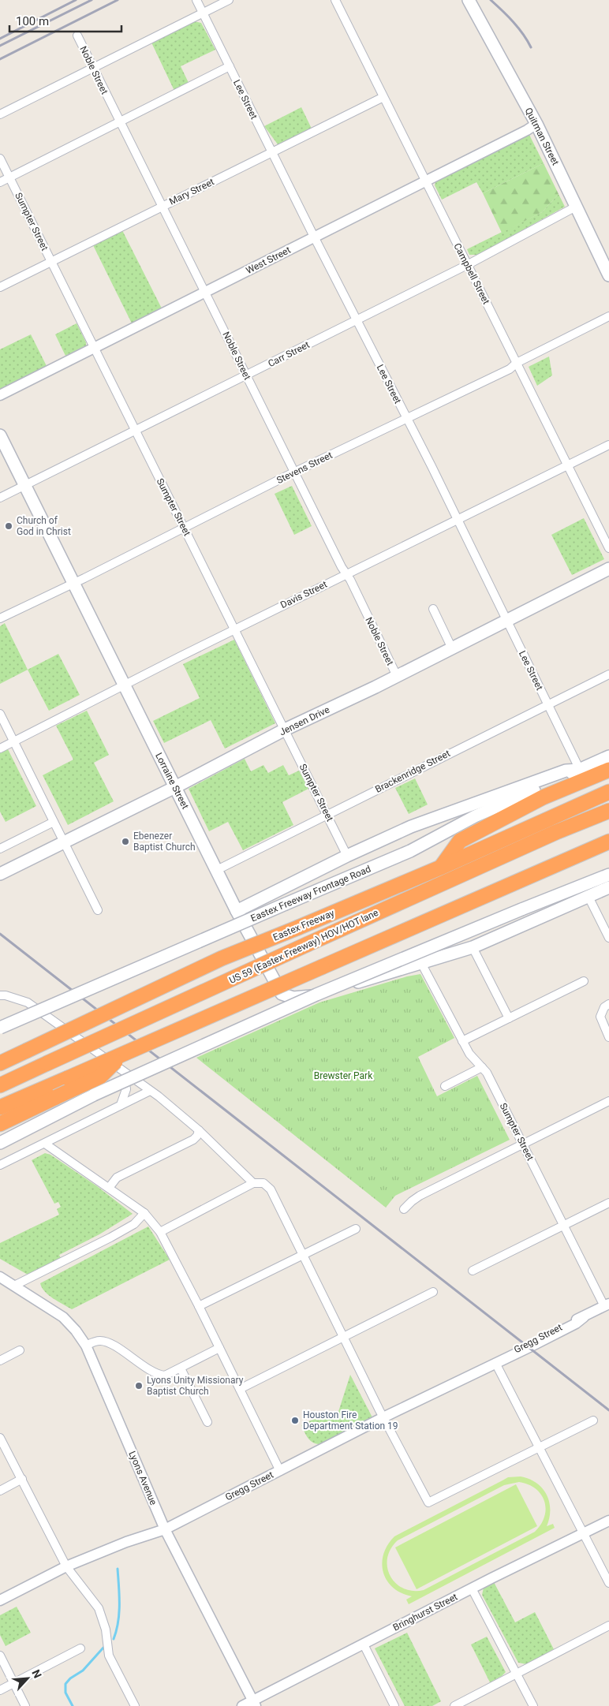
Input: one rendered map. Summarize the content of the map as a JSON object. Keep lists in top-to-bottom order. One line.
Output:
{"streets":{"highway":["Eastex Freeway","US 59 (Eastex Freeway) HOV/HOT lane"],"main road":["Quitman Street","Jensen Drive","Lorraine Street","Eastex Freeway Frontage Road"],"street":["Noble Street","Lee Street","Mary Street","Sumpter Street","West Street","Campbell Street","Carr Street","Stevens Street","Davis Street","Brackenridge Street","Gregg Street","Lyons Avenue","Bringhurst Street"]},"crossings":[["Noble Street","Mary Street"],["Noble Street","West Street"],["Noble Street","Carr Street"],["Noble Street","Stevens Street"],["Noble Street","Davis Street"],["Noble Street","Jensen Drive"],["Lee Street","Mary Street"],["Lee Street","West Street"],["Lee Street","Carr Street"],["Lee Street","Stevens Street"],["Lee Street","Davis Street"],["Lee Street","Jensen Drive"],["Lee Street","Brackenridge Street"],["Lee Street","Eastex Freeway Frontage Road"],["Quitman Street","West Street"],["Quitman Street","Carr Street"],["Mary Street","Sumpter Street"],["Mary Street","Campbell Street"],["Sumpter Street","West Street"],["Sumpter Street","Carr Street"],["Sumpter Street","Stevens Street"],["Sumpter Street","Davis Street"],["Sumpter Street","Jensen Drive"],["Sumpter Street","Brackenridge Street"],["Sumpter Street","Lorraine Street"],["Sumpter Street","Gregg Street"],["West Street","Campbell Street"],["Campbell Street","Carr Street"],["Campbell Street","Stevens Street"],["Campbell Street","Davis Street"],["Carr Street","Lorraine Street"],["Stevens Street","Lorraine Street"],["Davis Street","Lorraine Street"],["Jensen Drive","Lorraine Street"],["Brackenridge Street","Lorraine Street"],["Gregg Street","Lyons Avenue"],["Lyons Avenue","Bringhurst Street"]],"parks":["Brewster Park"],"places":["Church of God in Christ","Ebenezer Baptist Church","Lyons Unity Missionary Baptist Church","Houston Fire Department Station 19"],"scale_bar":"100 m","north":"top right"}
